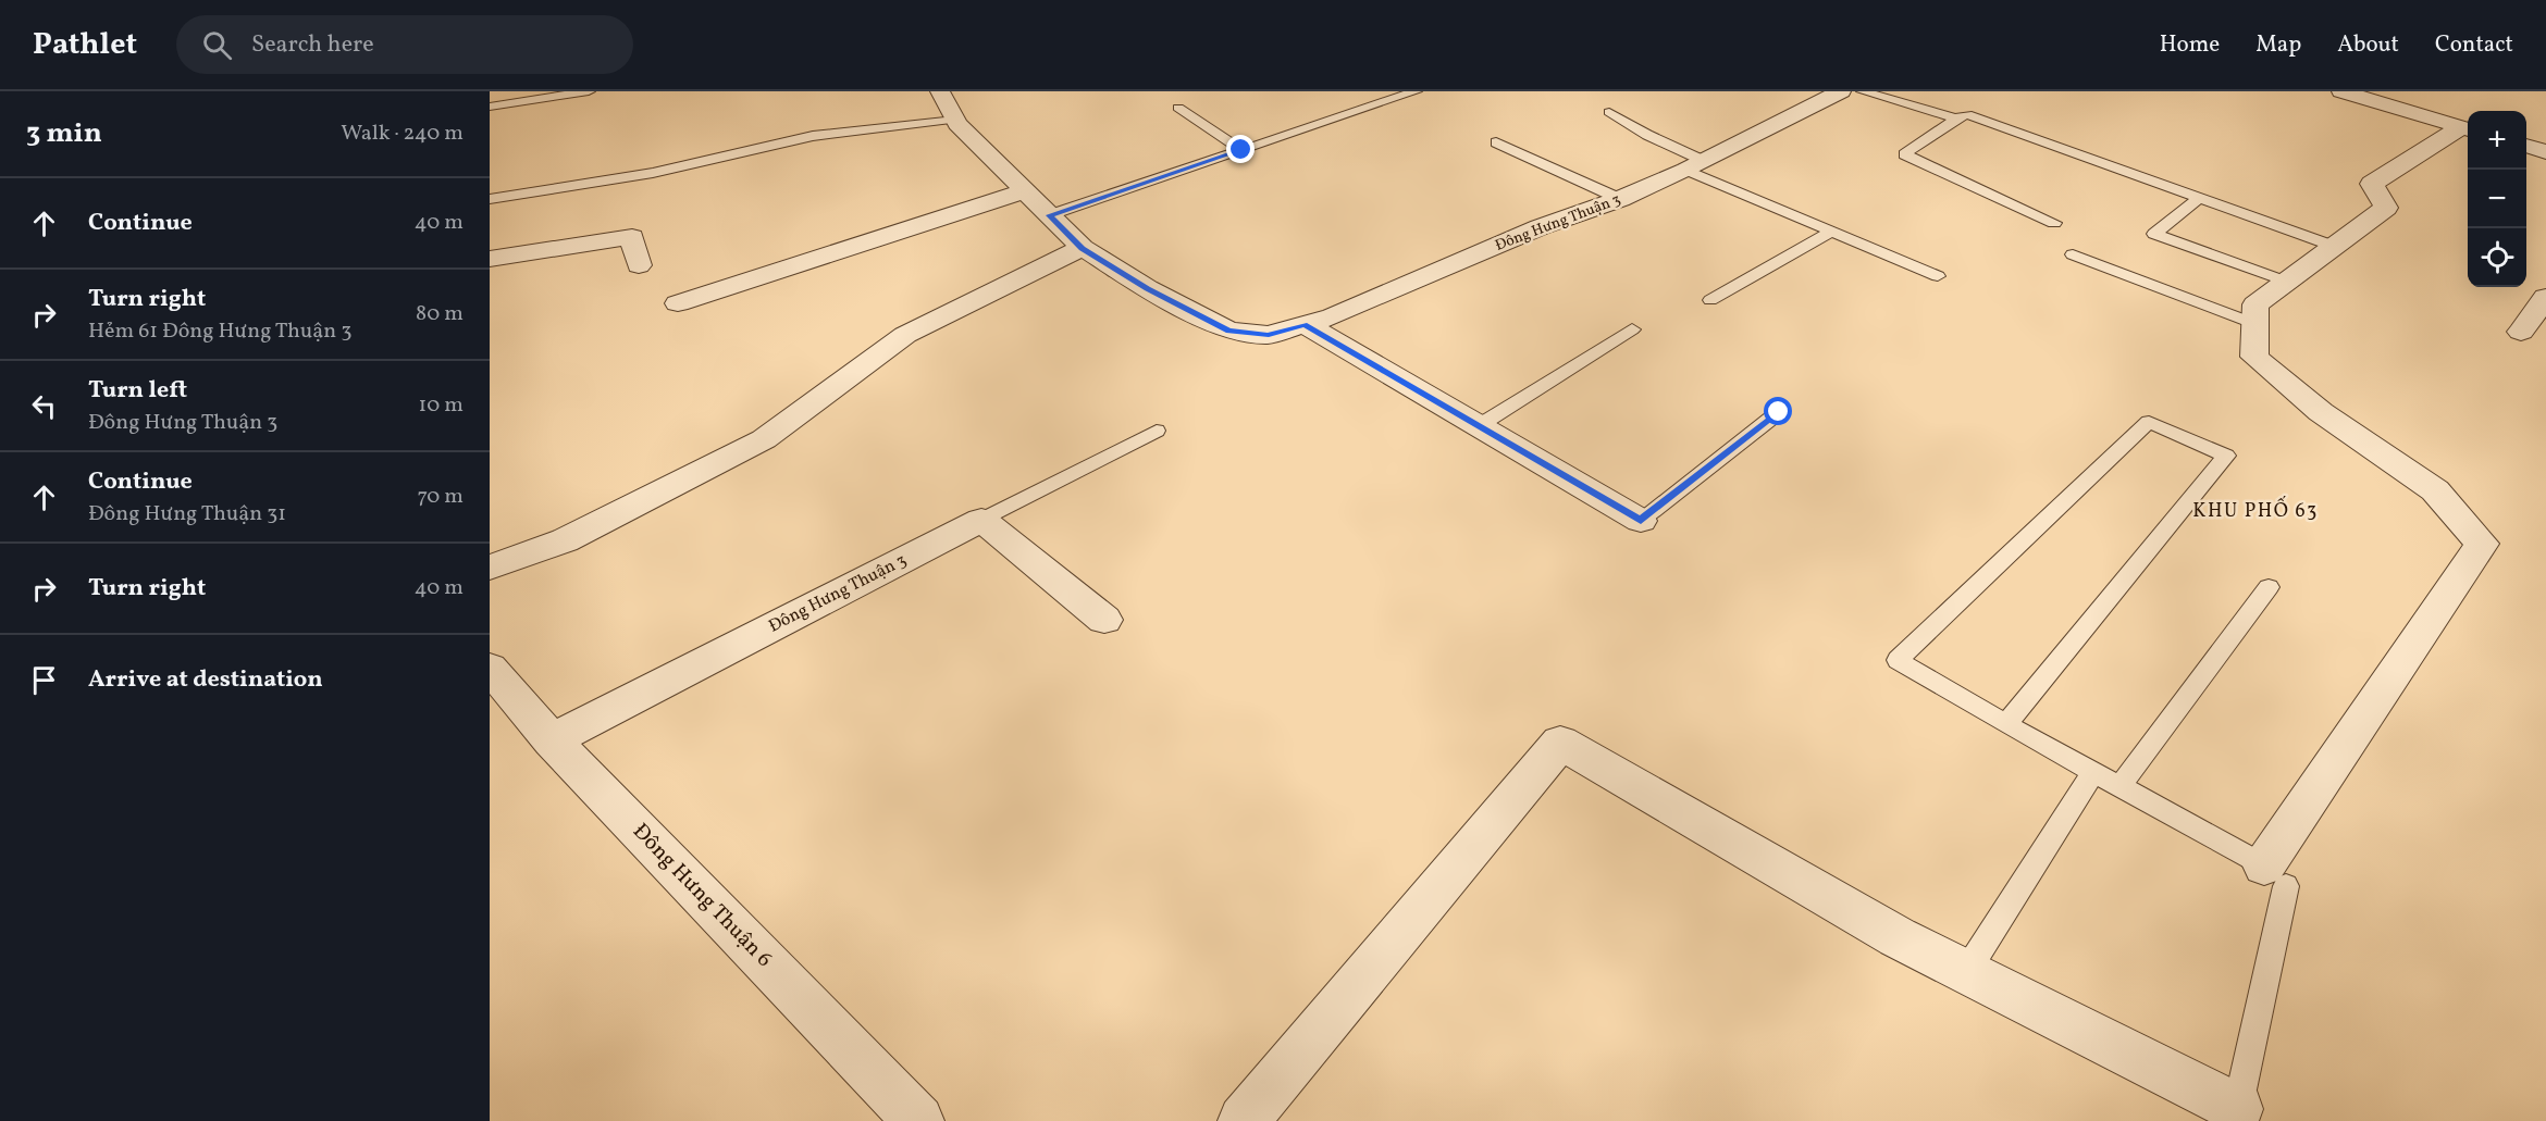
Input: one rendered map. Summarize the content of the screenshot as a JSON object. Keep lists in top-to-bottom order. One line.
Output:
{"streets":{"street":["Đông Hưng Thuận 3","Đông Hưng Thuận 6"]},"crossings":[["Đông Hưng Thuận 3","Đông Hưng Thuận 6"]],"districts":["KHU PHỐ 63"],"page":{"header":"Pathlet","search":"Search here","nav":["Home","Map","About","Contact"],"heading":["3 min","Walk · 240 m"],"map_buttons":["+","−"],"list":[["Continue","40 m"],["Turn right","Hẻm 61 Đông Hưng Thuận 3","80 m"],["Turn left","Đông Hưng Thuận 3","10 m"],["Continue","Đông Hưng Thuận 31","70 m"],["Turn right","40 m"],"Arrive at destination"]}}
